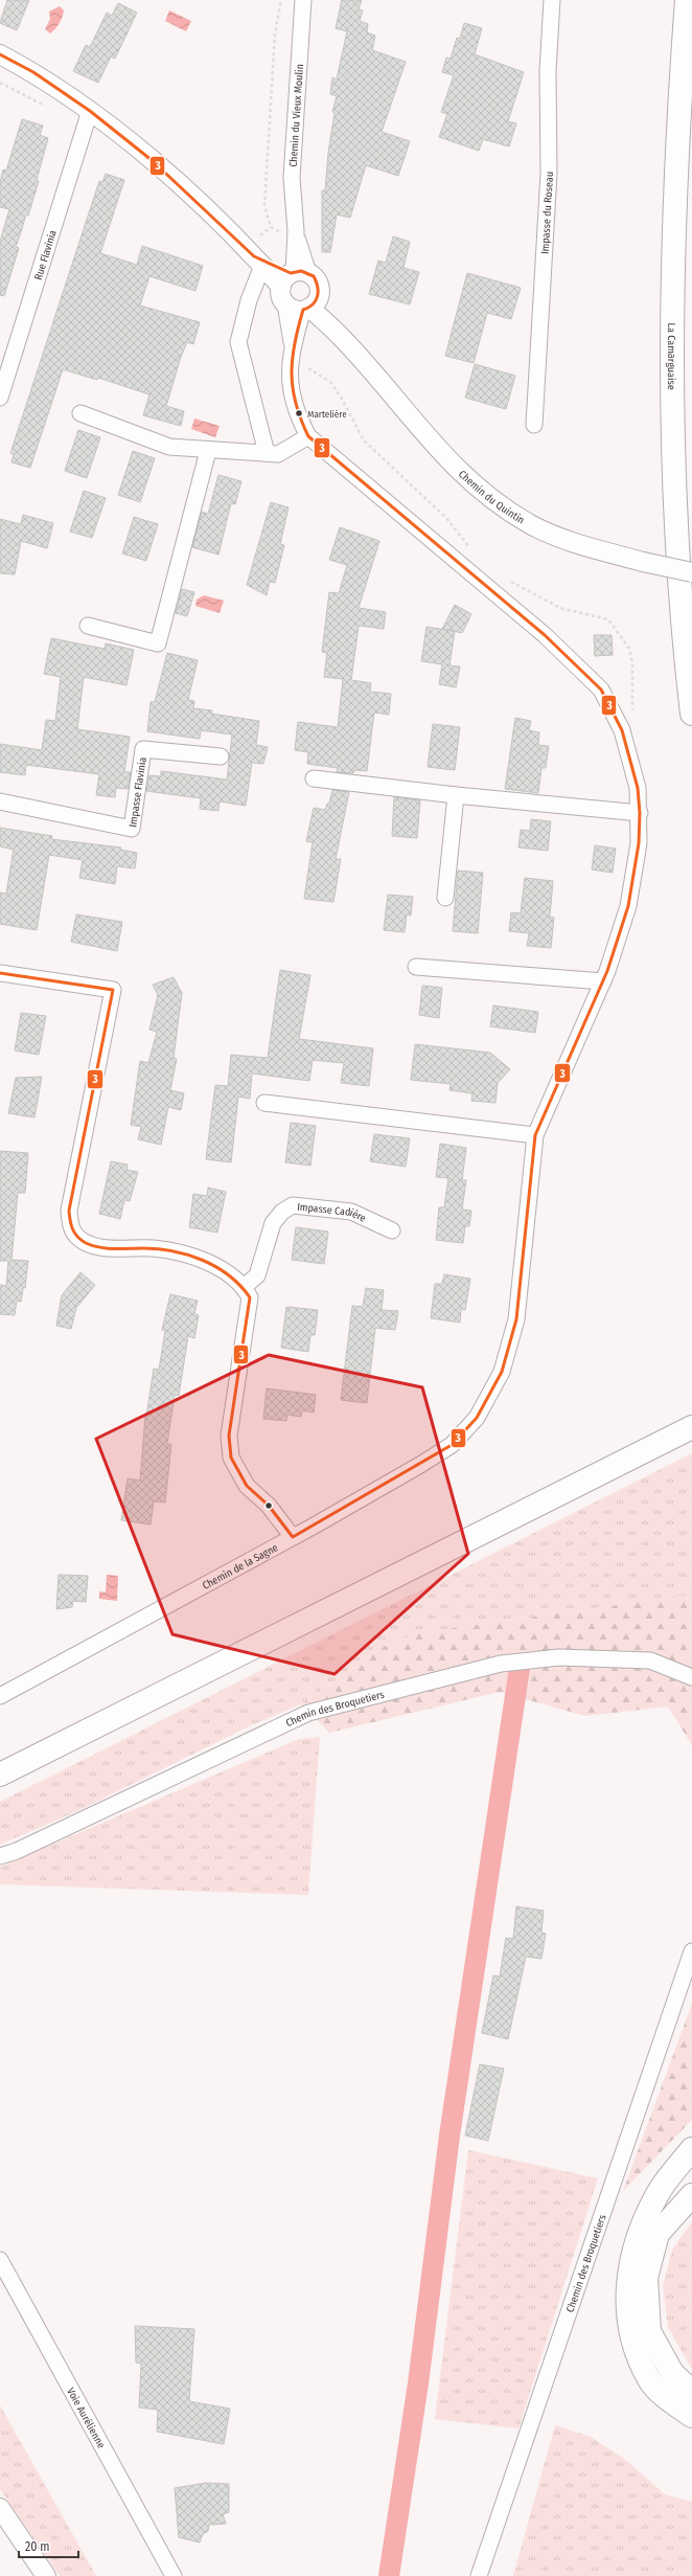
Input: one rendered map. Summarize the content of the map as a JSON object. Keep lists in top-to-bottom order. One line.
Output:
{"streets":{"main road":["La Camarguaise"],"street":["Chemin du Vieux Moulin","Impasse du Roseau","Rue Flavinia","Chemin du Quintin","Impasse Flavinia","Impasse Cadière","Chemin de la Sagne","Chemin des Broquetiers","Voie Aurélienne"]},"crossings":[["Chemin du Vieux Moulin","Chemin de la Sagne"],["Chemin du Quintin","Chemin de la Sagne"]],"places":["Martelière"],"lines":["transit line 3"],"scale_bar":"20 m"}
